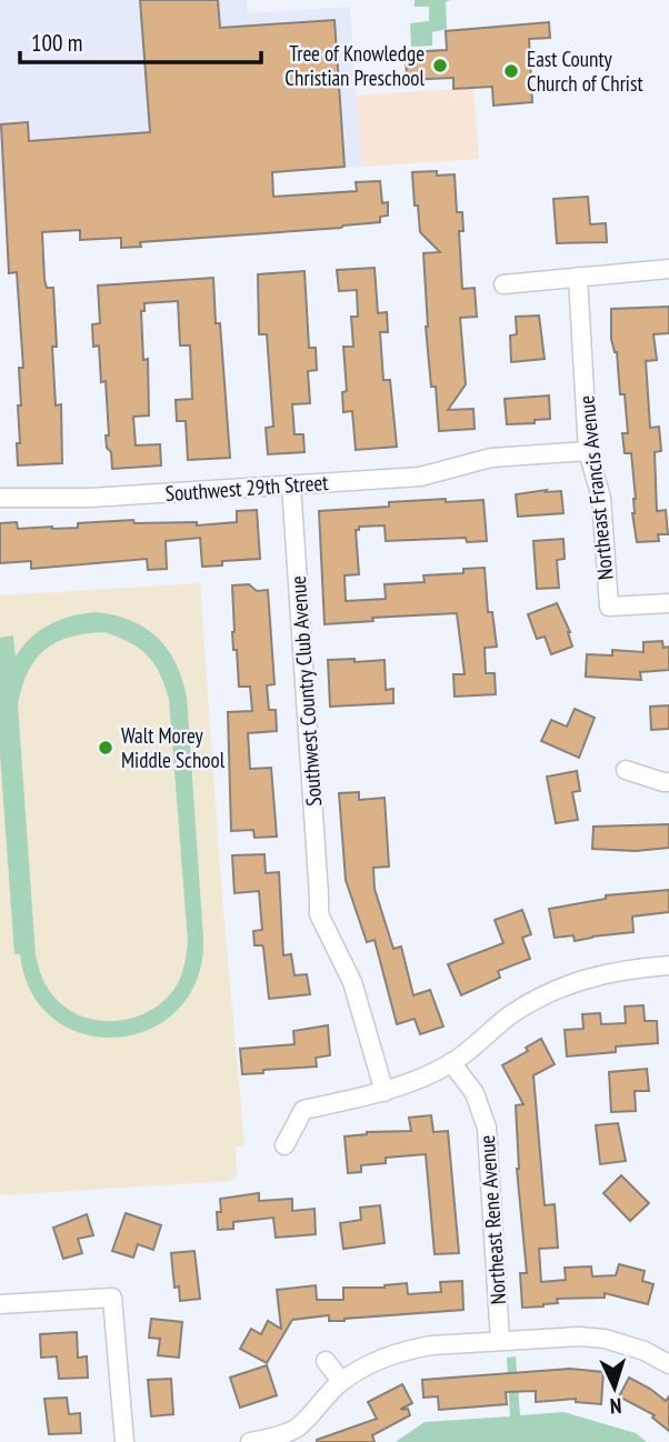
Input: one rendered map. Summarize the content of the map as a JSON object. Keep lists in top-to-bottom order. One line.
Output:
{"streets":{"street":["Southwest 29th Street","Northeast Francis Avenue","Southwest Country Club Avenue","Northeast Rene Avenue"]},"crossings":[["Southwest 29th Street","Northeast Francis Avenue"],["Southwest 29th Street","Southwest Country Club Avenue"]],"places":["Tree of Knowledge Christian Preschool","East County Church of Christ","Walt Morey Middle School"],"scale_bar":"100 m","north":"bottom"}
